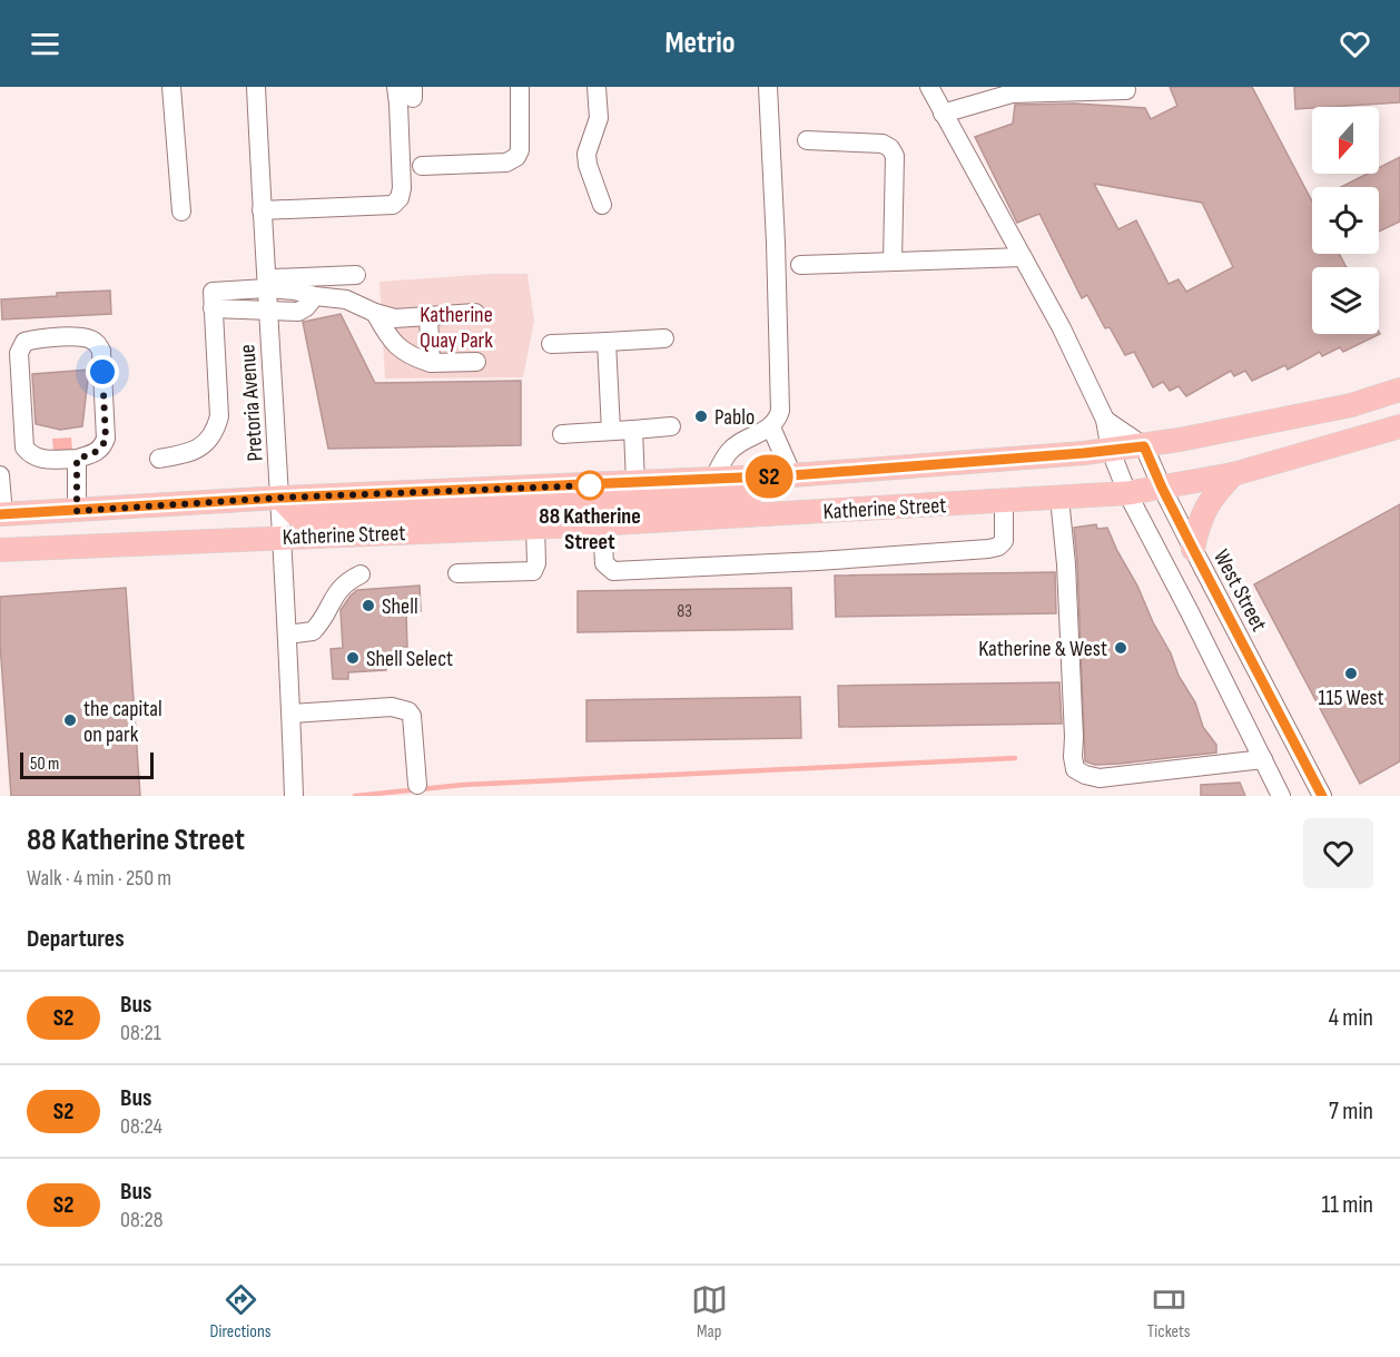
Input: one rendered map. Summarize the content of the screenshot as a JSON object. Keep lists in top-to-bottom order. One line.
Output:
{"streets":{"main road":["Katherine Street"],"street":["Pretoria Avenue","West Street"]},"crossings":[["Pretoria Avenue","Katherine Street"],["Katherine Street","West Street"]],"parks":["Katherine Quay Park"],"places":["Pablo","88 Katherine Street","Shell","Katherine & West","Shell Select","115 West","the capital on park"],"lines":["bus line S2"],"house_numbers":["83"],"scale_bar":"50 m","north":"bottom","page":{"header":"Metrio","on_map":"S2","scale":"50 m","heading":[["88 Katherine Street","Walk · 4 min · 250 m"],"Departures"],"list":[{"mark":"S2","name":"Bus","note":"08:21","value":"4 min"},{"mark":"S2","name":"Bus","note":"08:24","value":"7 min"},{"mark":"S2","name":"Bus","note":"08:28","value":"11 min"}],"tabs":["Directions","Map","Tickets"]}}
